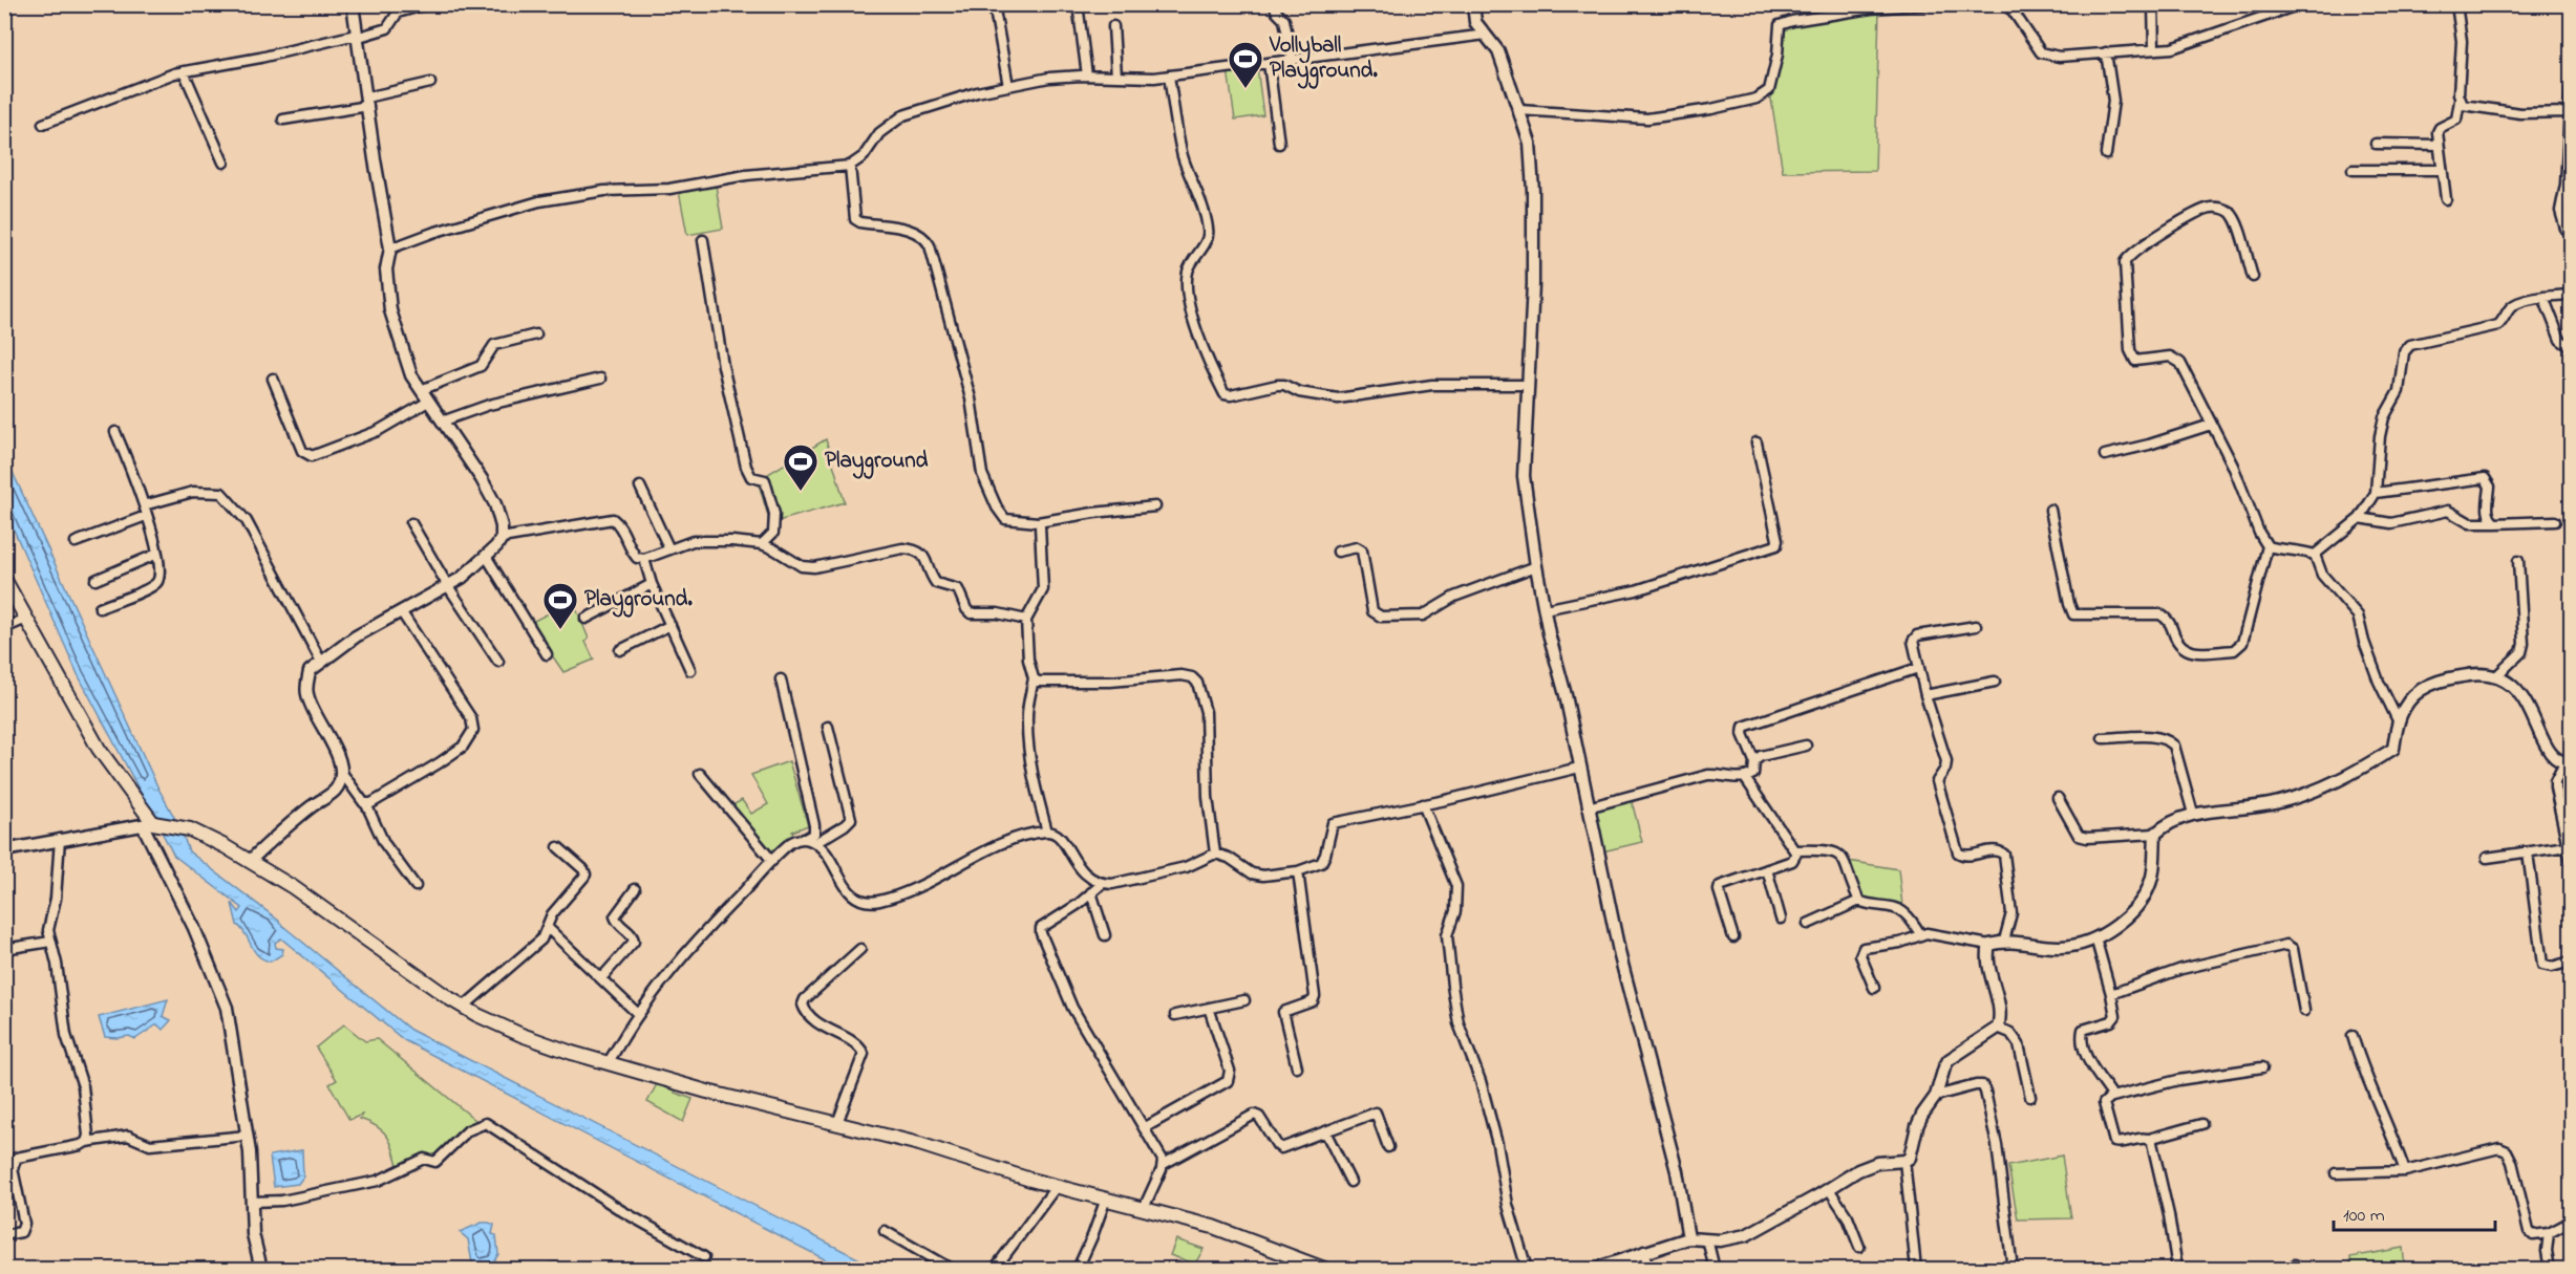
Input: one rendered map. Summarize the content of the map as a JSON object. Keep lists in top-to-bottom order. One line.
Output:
{"places":{"sports":["Vollyball Playground.","Playground","Playground."]},"scale_bar":"100 m"}
